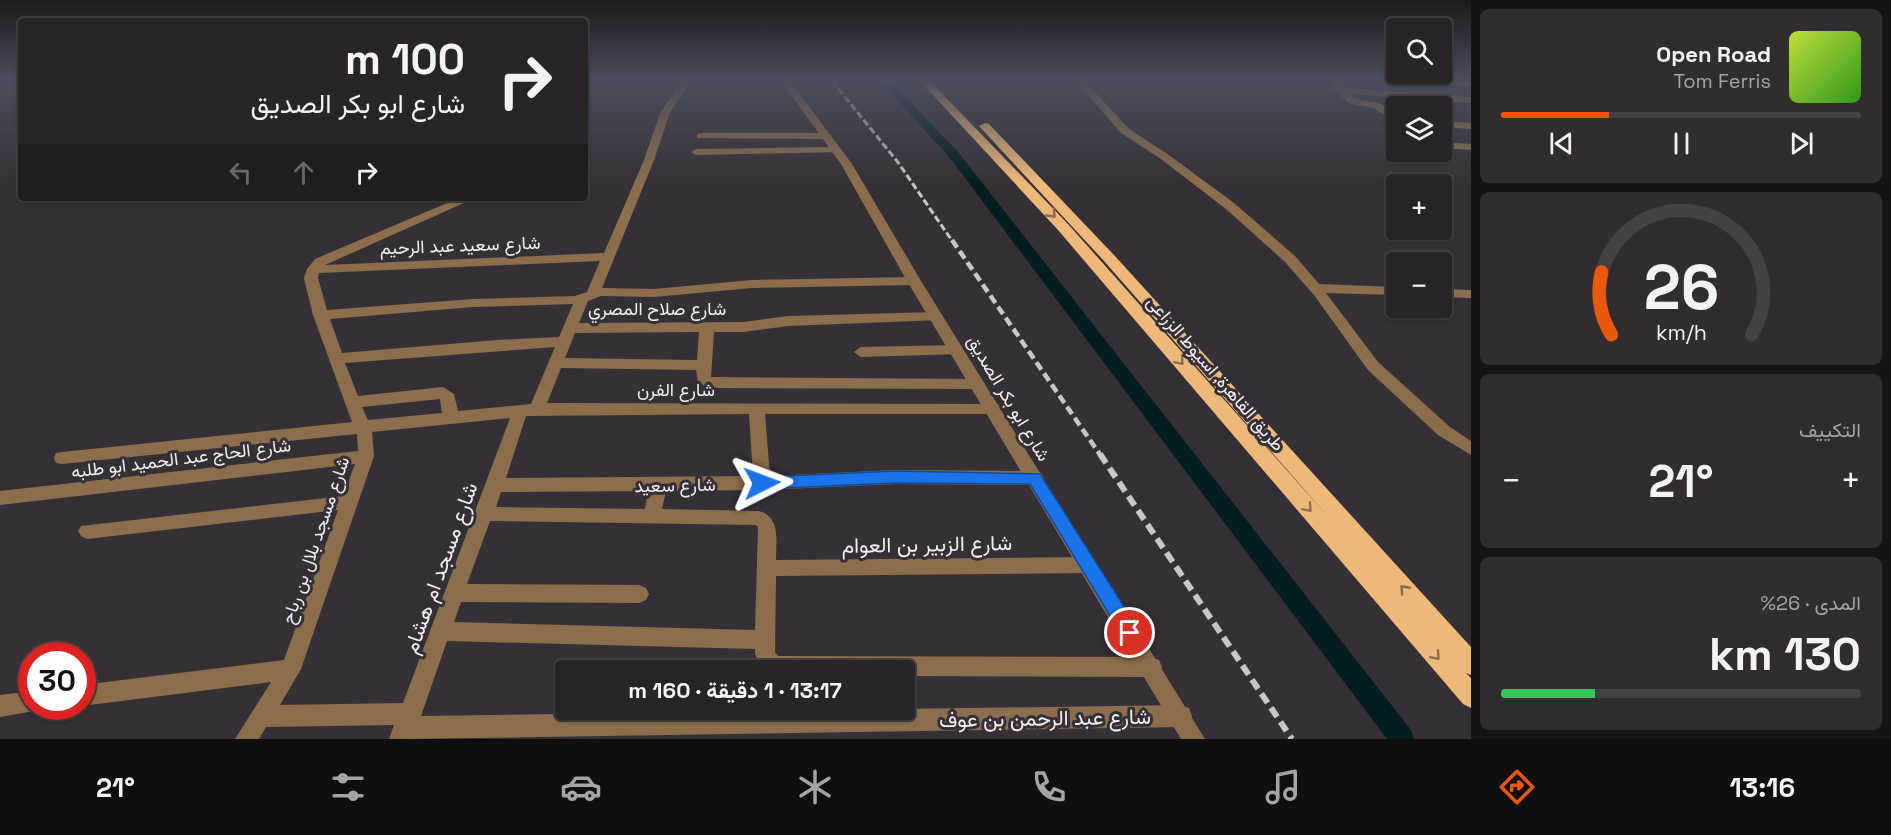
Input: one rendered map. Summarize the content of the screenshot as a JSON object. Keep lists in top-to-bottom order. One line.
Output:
{"streets":{"highway":["طريق القاهرة, اسيوط الزراعى"],"street":["شارع سعيد عبد الرحيم","شارع صلاح المصري","شارع الفرن","شارع ابو بكر الصديق","شارع الحاج عبد الحميد ابو طلبه","شارع سعيد","شارع مسجد بلال بن رباح","شارع الزبير بن العوام","شارع مسجد ام هشام","شارع عبد الرحمن بن عوف"]},"crossings":[["شارع سعيد عبد الرحيم","شارع مسجد بلال بن رباح"],["شارع سعيد عبد الرحيم","شارع مسجد ام هشام"],["شارع صلاح المصري","شارع ابو بكر الصديق"],["شارع صلاح المصري","شارع مسجد ام هشام"],["شارع الفرن","شارع ابو بكر الصديق"],["شارع الفرن","شارع مسجد بلال بن رباح"],["شارع الفرن","شارع مسجد ام هشام"],["شارع ابو بكر الصديق","شارع سعيد"],["شارع ابو بكر الصديق","شارع الزبير بن العوام"],["شارع ابو بكر الصديق","شارع عبد الرحمن بن عوف"],["شارع الحاج عبد الحميد ابو طلبه","شارع مسجد بلال بن رباح"],["شارع سعيد","شارع مسجد ام هشام"],["شارع مسجد بلال بن رباح","شارع عبد الرحمن بن عوف"],["شارع مسجد ام هشام","شارع عبد الرحمن بن عوف"]],"page":{"map_buttons":["+","−"],"turn":["100 m","شارع ابو بكر الصديق"],"song":["Open Road","Tom Ferris"],"tile":["التكييف",["المدى · 26%","130 km"]],"heat":["−","21°","+"],"limit":"30","trip":"13:17 · 1 دقيقة · 160 m","tabs":["13:16","21°"],"gauge":["26","km/h"]}}
